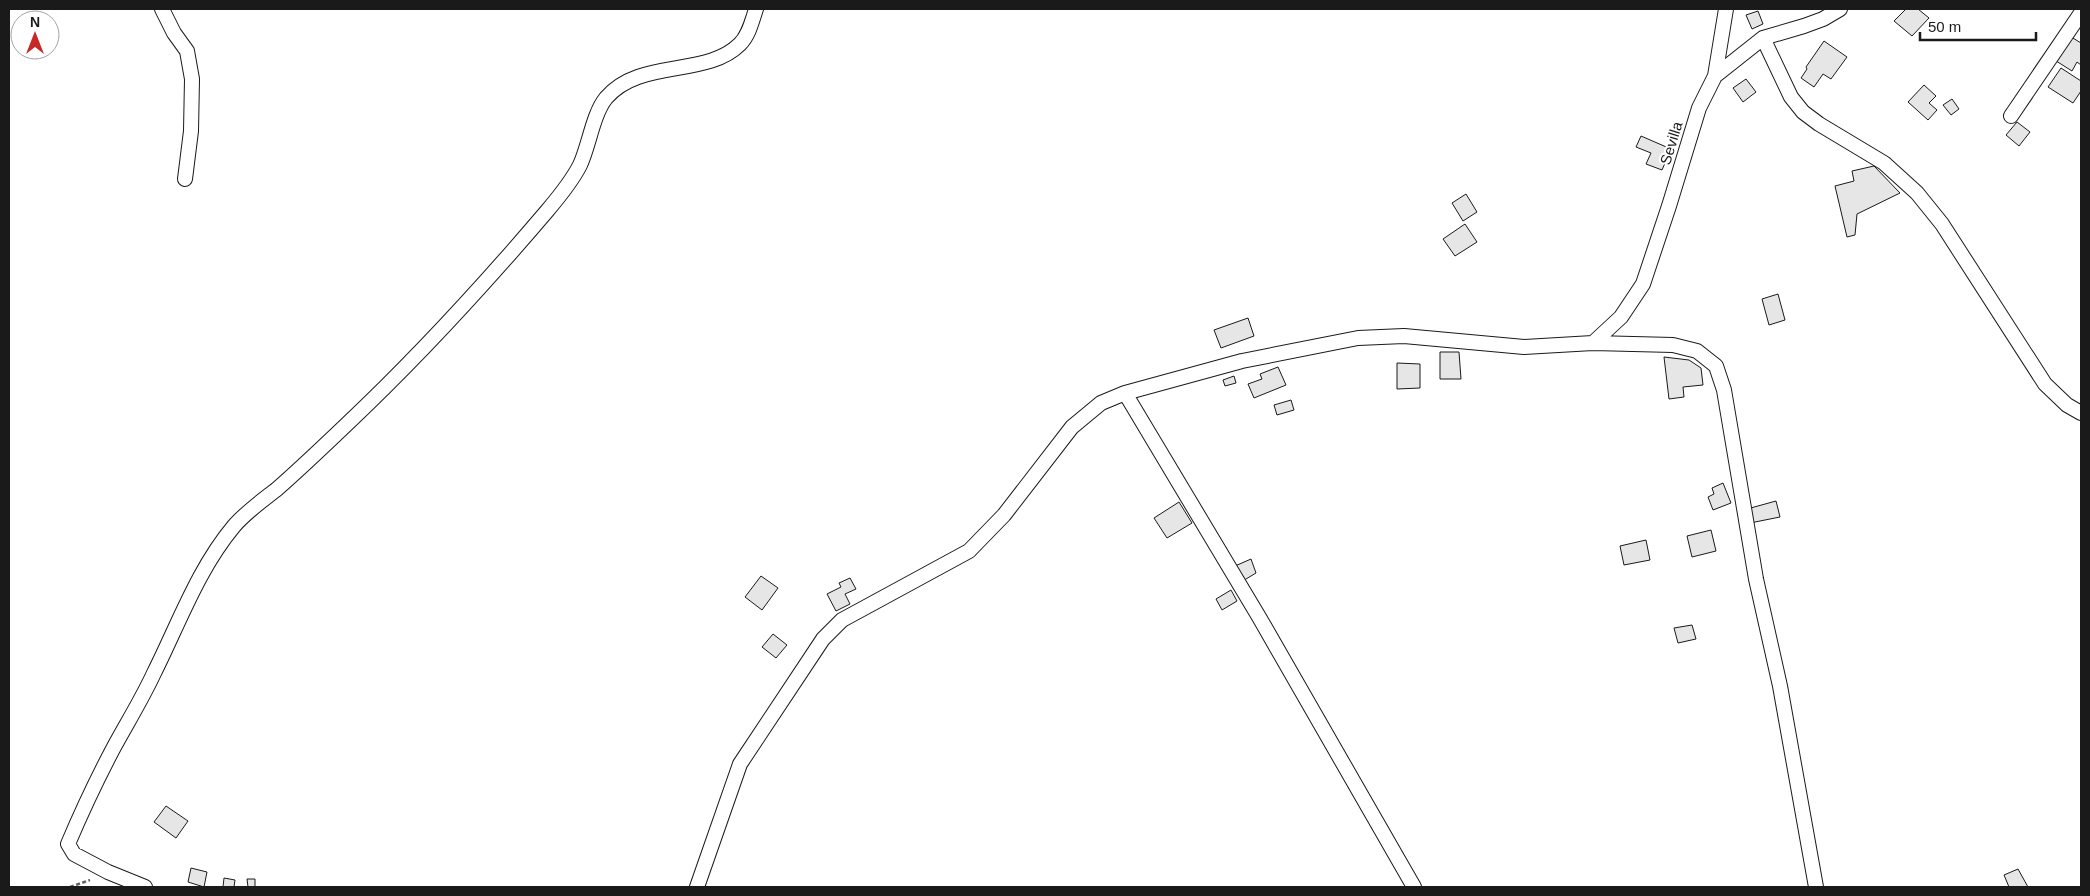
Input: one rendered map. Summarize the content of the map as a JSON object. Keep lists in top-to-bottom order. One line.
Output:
{"streets":{"street":["Sevilla"]},"scale_bar":"50 m","north":"top"}
